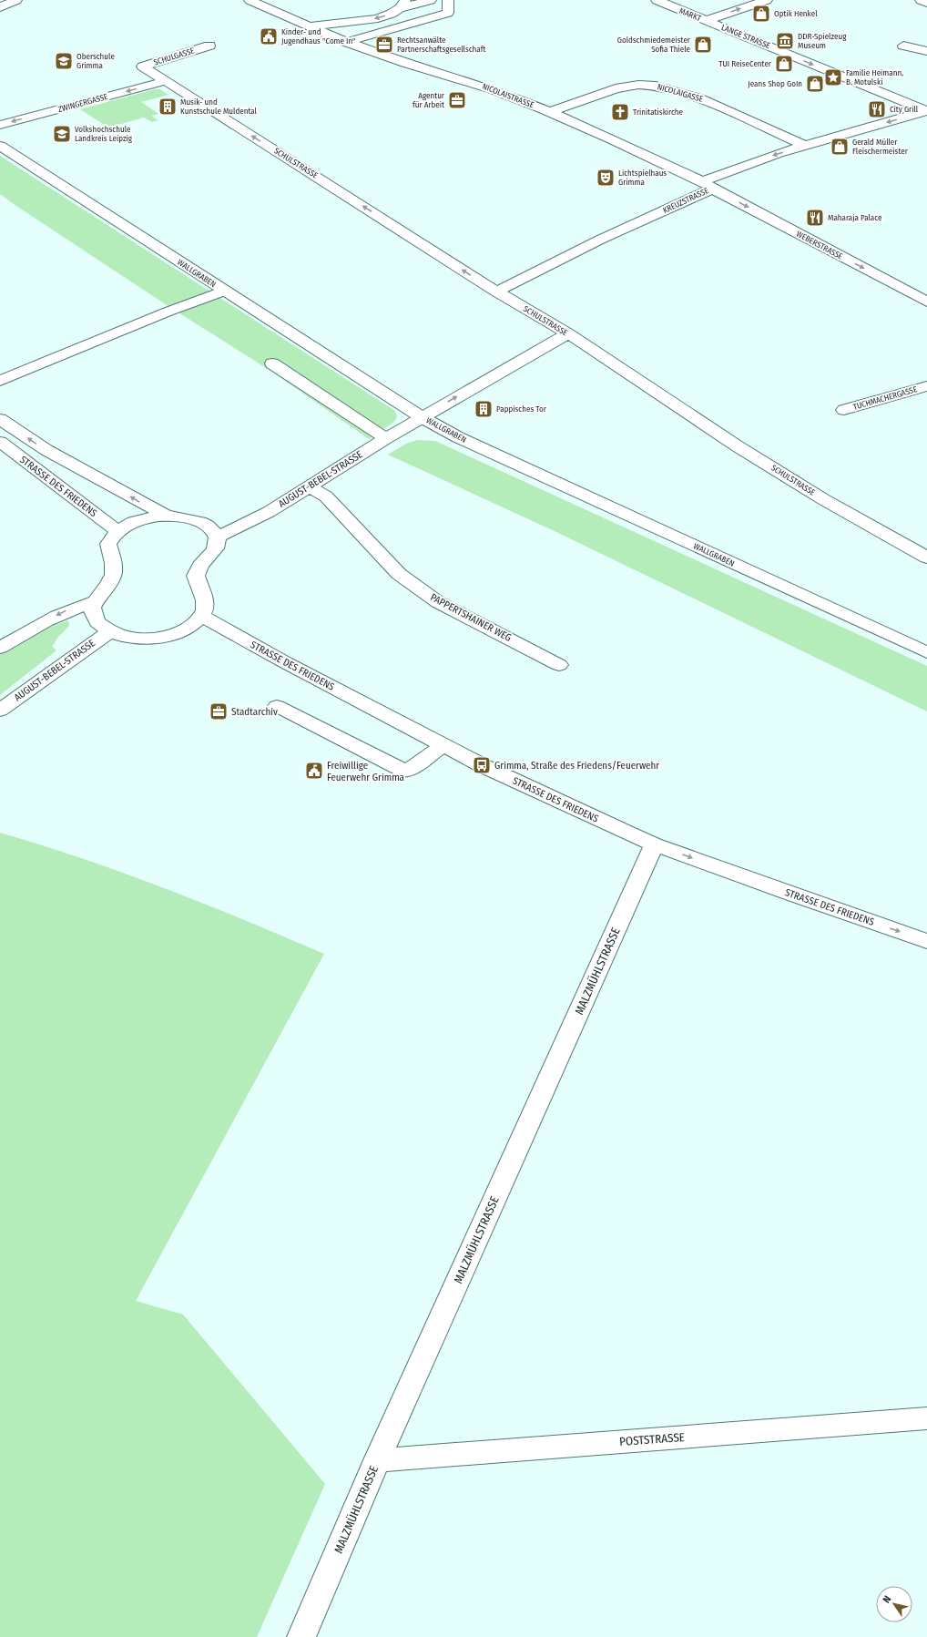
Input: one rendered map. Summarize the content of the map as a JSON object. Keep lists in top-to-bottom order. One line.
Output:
{"streets":{"street":["MARKT","LANGE STRASSE","SCHULGASSE","NICOLAIGASSE","NICOLAISTRASSE","ZWINGERGASSE","SCHULSTRASSE","KREUZSTRASSE","WEBERSTRASSE","WALLGRABEN","TUCHMACHERGASSE","AUGUST-BEBEL-STRASSE","STRASSE DES FRIEDENS","PAPPERTSHAINER WEG","MALZMÜHLSTRASSE","POSTSTRASSE"]},"crossings":[["MARKT","LANGE STRASSE"],["LANGE STRASSE","KREUZSTRASSE"],["SCHULGASSE","ZWINGERGASSE"],["SCHULGASSE","SCHULSTRASSE"],["NICOLAIGASSE","NICOLAISTRASSE"],["NICOLAIGASSE","KREUZSTRASSE"],["NICOLAISTRASSE","KREUZSTRASSE"],["NICOLAISTRASSE","WEBERSTRASSE"],["ZWINGERGASSE","SCHULSTRASSE"],["SCHULSTRASSE","KREUZSTRASSE"],["KREUZSTRASSE","WEBERSTRASSE"],["WALLGRABEN","AUGUST-BEBEL-STRASSE"],["AUGUST-BEBEL-STRASSE","PAPPERTSHAINER WEG"],["STRASSE DES FRIEDENS","MALZMÜHLSTRASSE"],["MALZMÜHLSTRASSE","POSTSTRASSE"]],"one_way":["MARKT","LANGE STRASSE","ZWINGERGASSE","SCHULSTRASSE","KREUZSTRASSE","WEBERSTRASSE"],"places":{"shop":["Optik Henkel","Goldschmiedemeister Sofia Thiele","TUI ReiseCenter","Jeans Shop GoIn","Gerald Müller Fleischermeister"],"public building":["Kinder- und Jugendhaus \"Come In\"","Freiwillige Feuerwehr Grimma"],"museum":["DDR-Spielzeug Museum"],"office":["Rechtsanwälte Partnerschaftsgesellschaft","Agentur für Arbeit","Stadtarchiv"],"school or university":["Oberschule Grimma","Volkshochschule Landkreis Leipzig"],"place":["Familie Heimann, B. Motulski"],"building":["Musik- und Kunstschule Muldental","Pappisches Tor"],"restaurant":["City Grill","Maharaja Palace"],"church":["Trinitatiskirche"],"theatre":["Lichtspielhaus Grimma"],"bus stop":["Grimma, Straße des Friedens/Feuerwehr"]},"north":"top left"}
